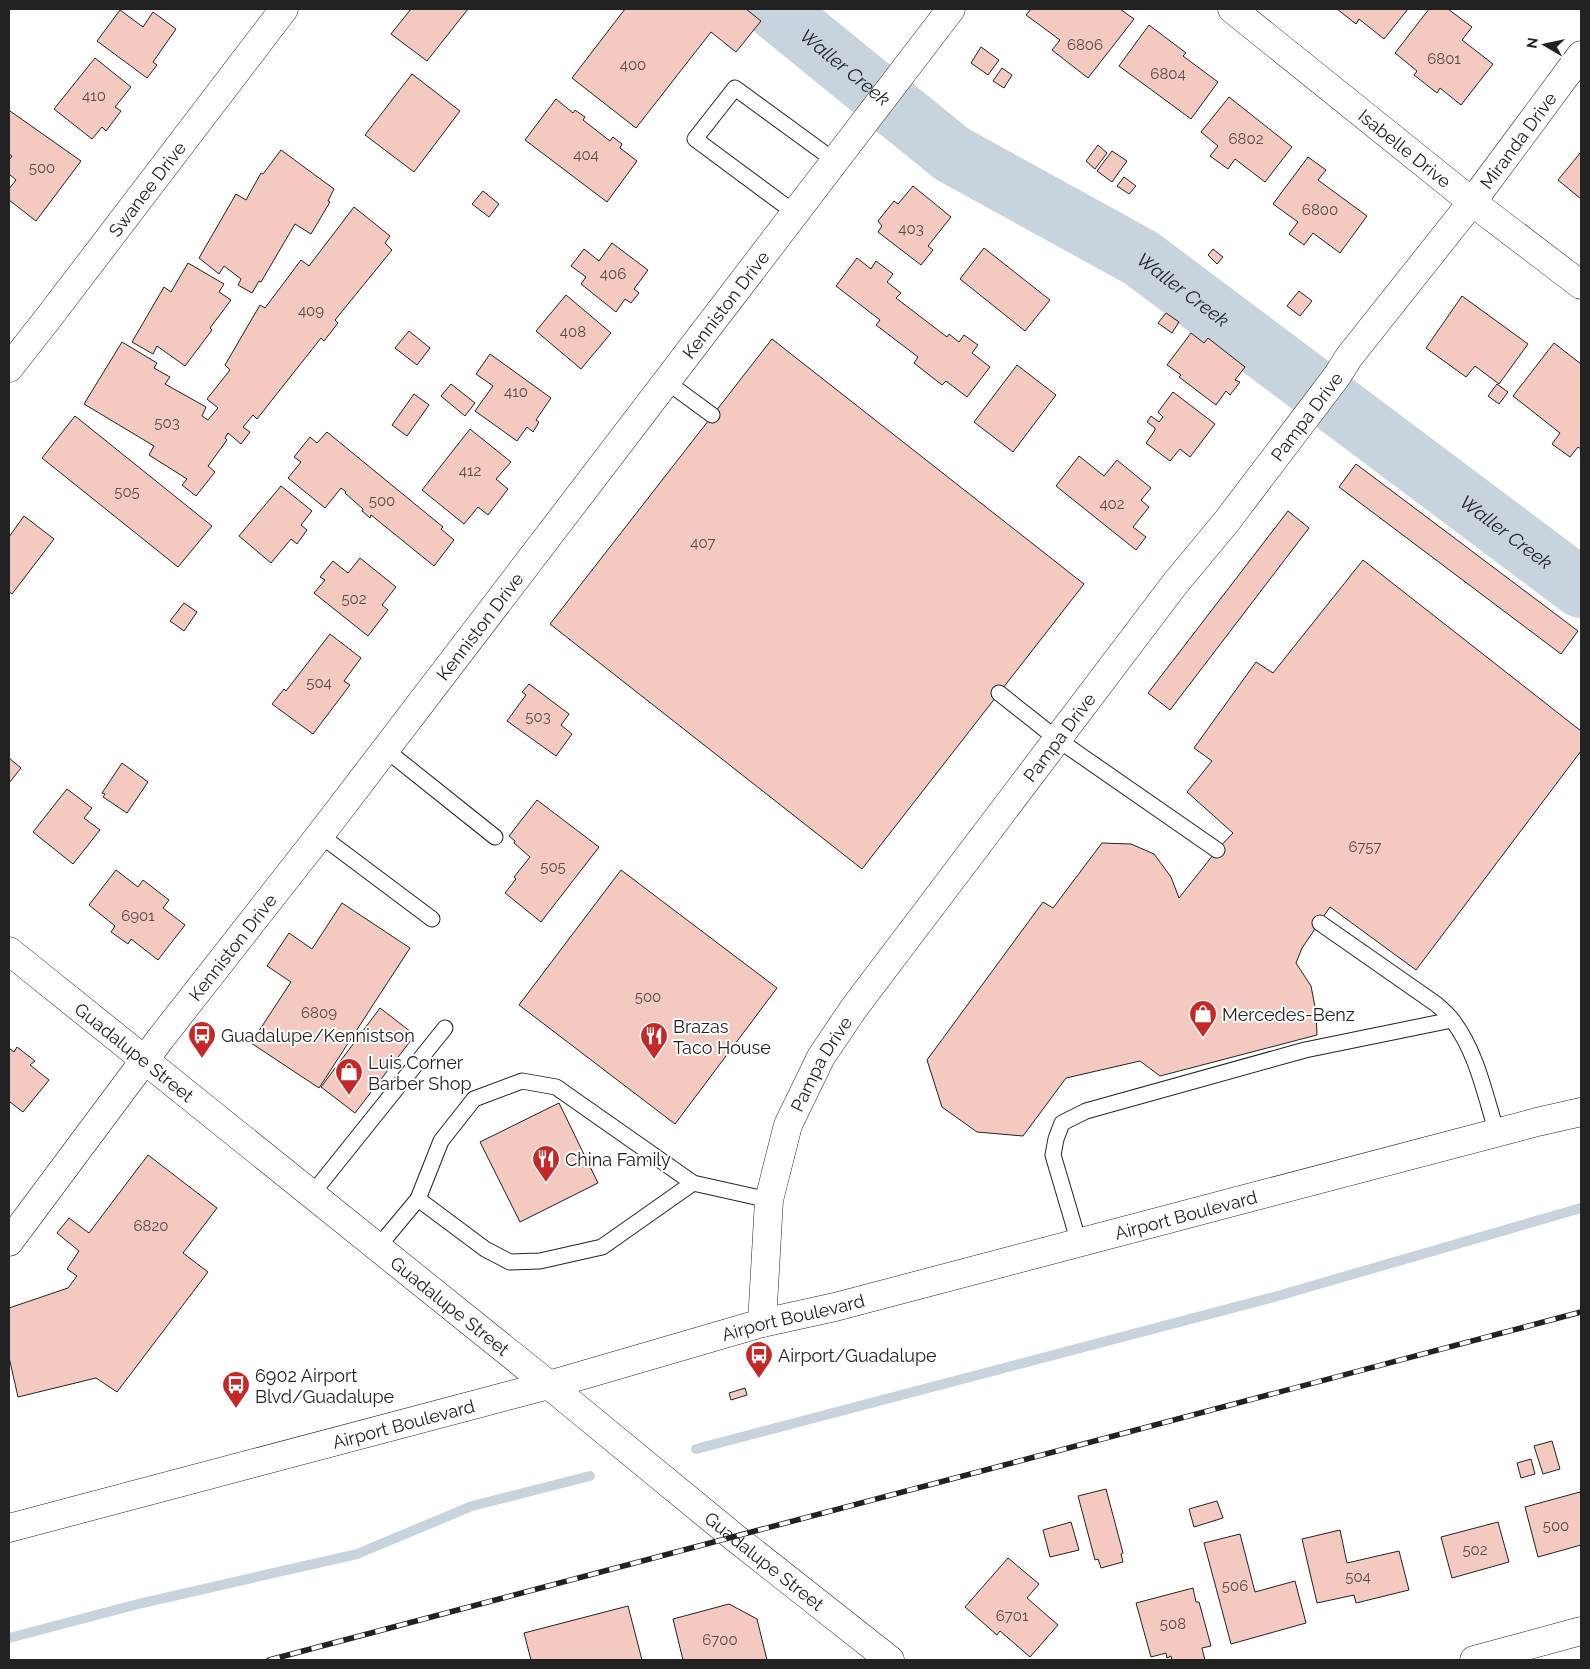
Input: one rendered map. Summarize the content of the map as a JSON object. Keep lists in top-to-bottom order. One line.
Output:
{"streets":{"street":["Miranda Drive","Isabelle Drive","Swanee Drive","Kenniston Drive","Pampa Drive","Guadalupe Street","Airport Boulevard"]},"crossings":[["Miranda Drive","Isabelle Drive"],["Miranda Drive","Pampa Drive"],["Isabelle Drive","Pampa Drive"],["Kenniston Drive","Guadalupe Street"],["Pampa Drive","Airport Boulevard"],["Guadalupe Street","Airport Boulevard"]],"water":["Waller Creek"],"places":{"shop":["Mercedes-Benz","Luis Corner Barber Shop"],"bus stop":["Guadalupe/Kennistson","Airport/Guadalupe","6902 Airport Blvd/Guadalupe"],"restaurant":["Brazas Taco House","China Family"]},"house_numbers":["6806","6801","400","6804","410","6802","404","500","6800","403","406","409","408","410","503","412","505","500","402","407","502","504","503","6757","505","6901","500","6809","6820","500","502","504","506","6701","508","6700"],"north":"left"}
